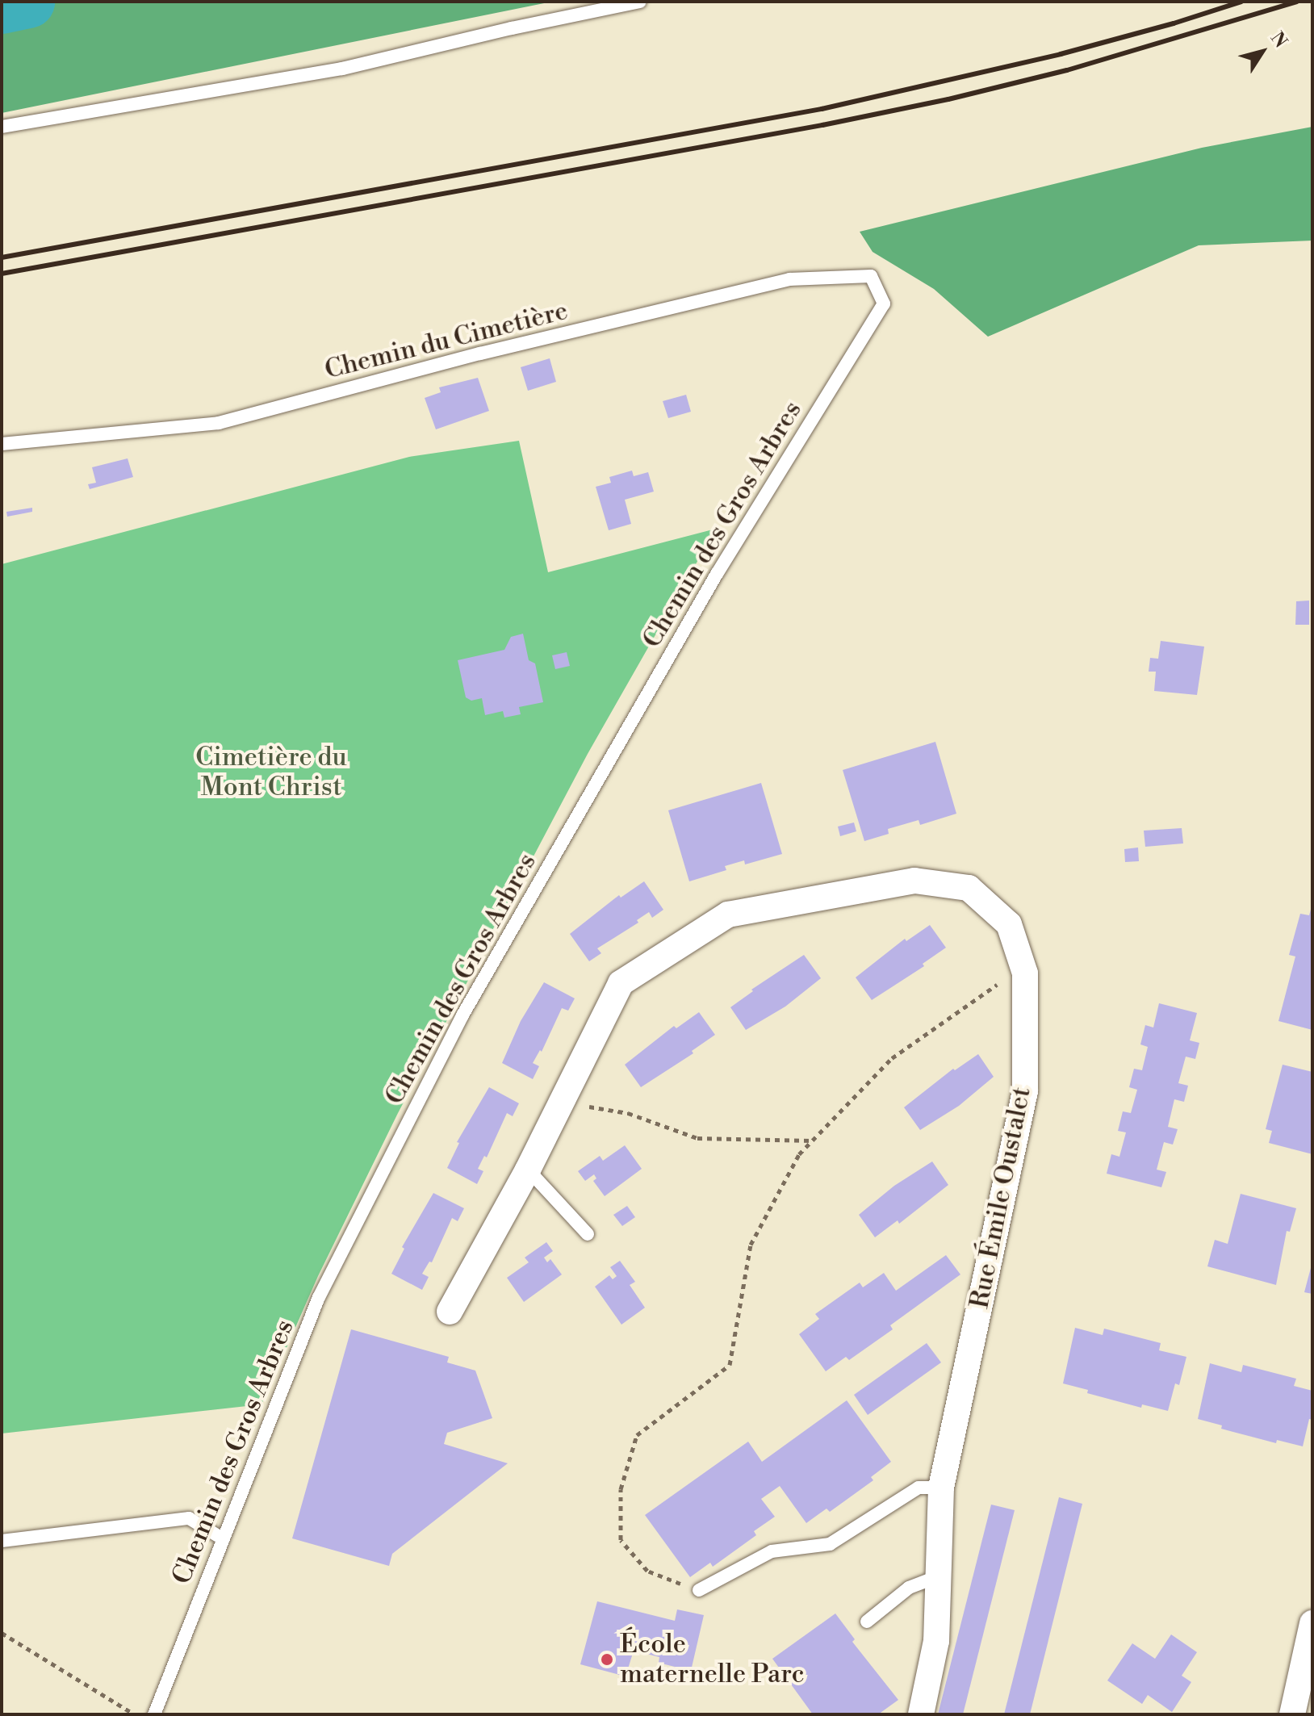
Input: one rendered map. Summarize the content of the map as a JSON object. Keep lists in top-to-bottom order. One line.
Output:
{"streets":{"street":["Rue Émile Oustalet"],"lane":["Chemin du Cimetière","Chemin des Gros Arbres"]},"crossings":[["Chemin du Cimetière","Chemin des Gros Arbres"]],"parks":["Cimetière du Mont Christ"],"places":["École maternelle Parc"],"north":"top right"}
